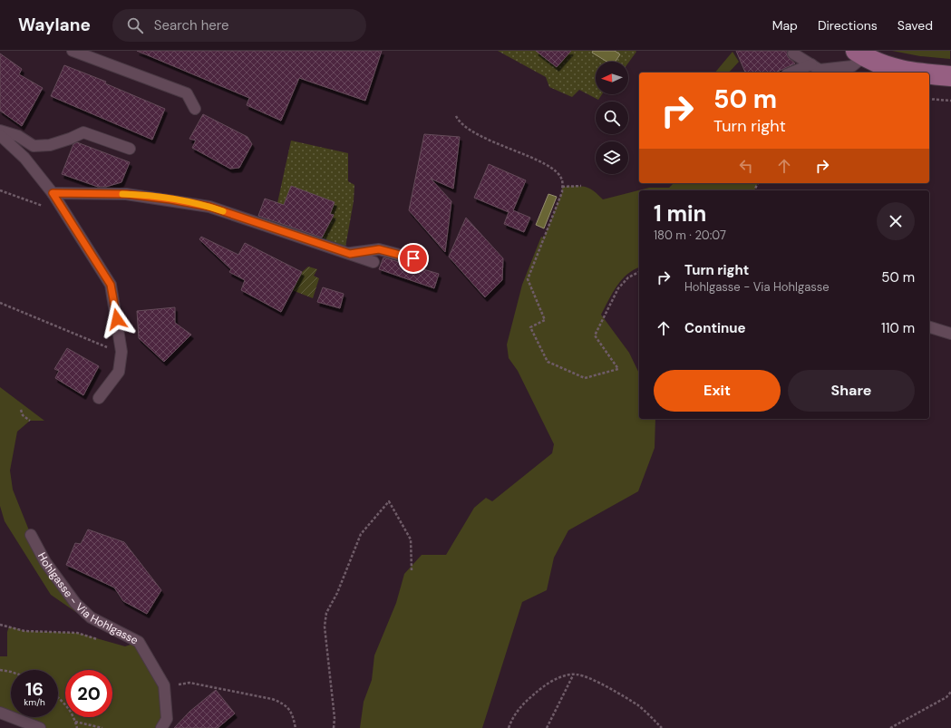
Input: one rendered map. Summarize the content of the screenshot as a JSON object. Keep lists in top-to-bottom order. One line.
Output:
{"streets":{"lane":["Hohlgasse - Via Hohlgasse"]},"north":"left","page":{"header":"Waylane","search":"Search here","nav":["Map","Directions","Saved"],"turn":["50 m","Turn right"],"heading":["1 min","180 m · 20:07"],"list":[{"name":"Turn right","note":"Hohlgasse - Via Hohlgasse","value":"50 m"},{"name":"Continue","value":"110 m"}],"buttons":["Exit","Share"],"speed":"16 km/h","limit":"20"}}
